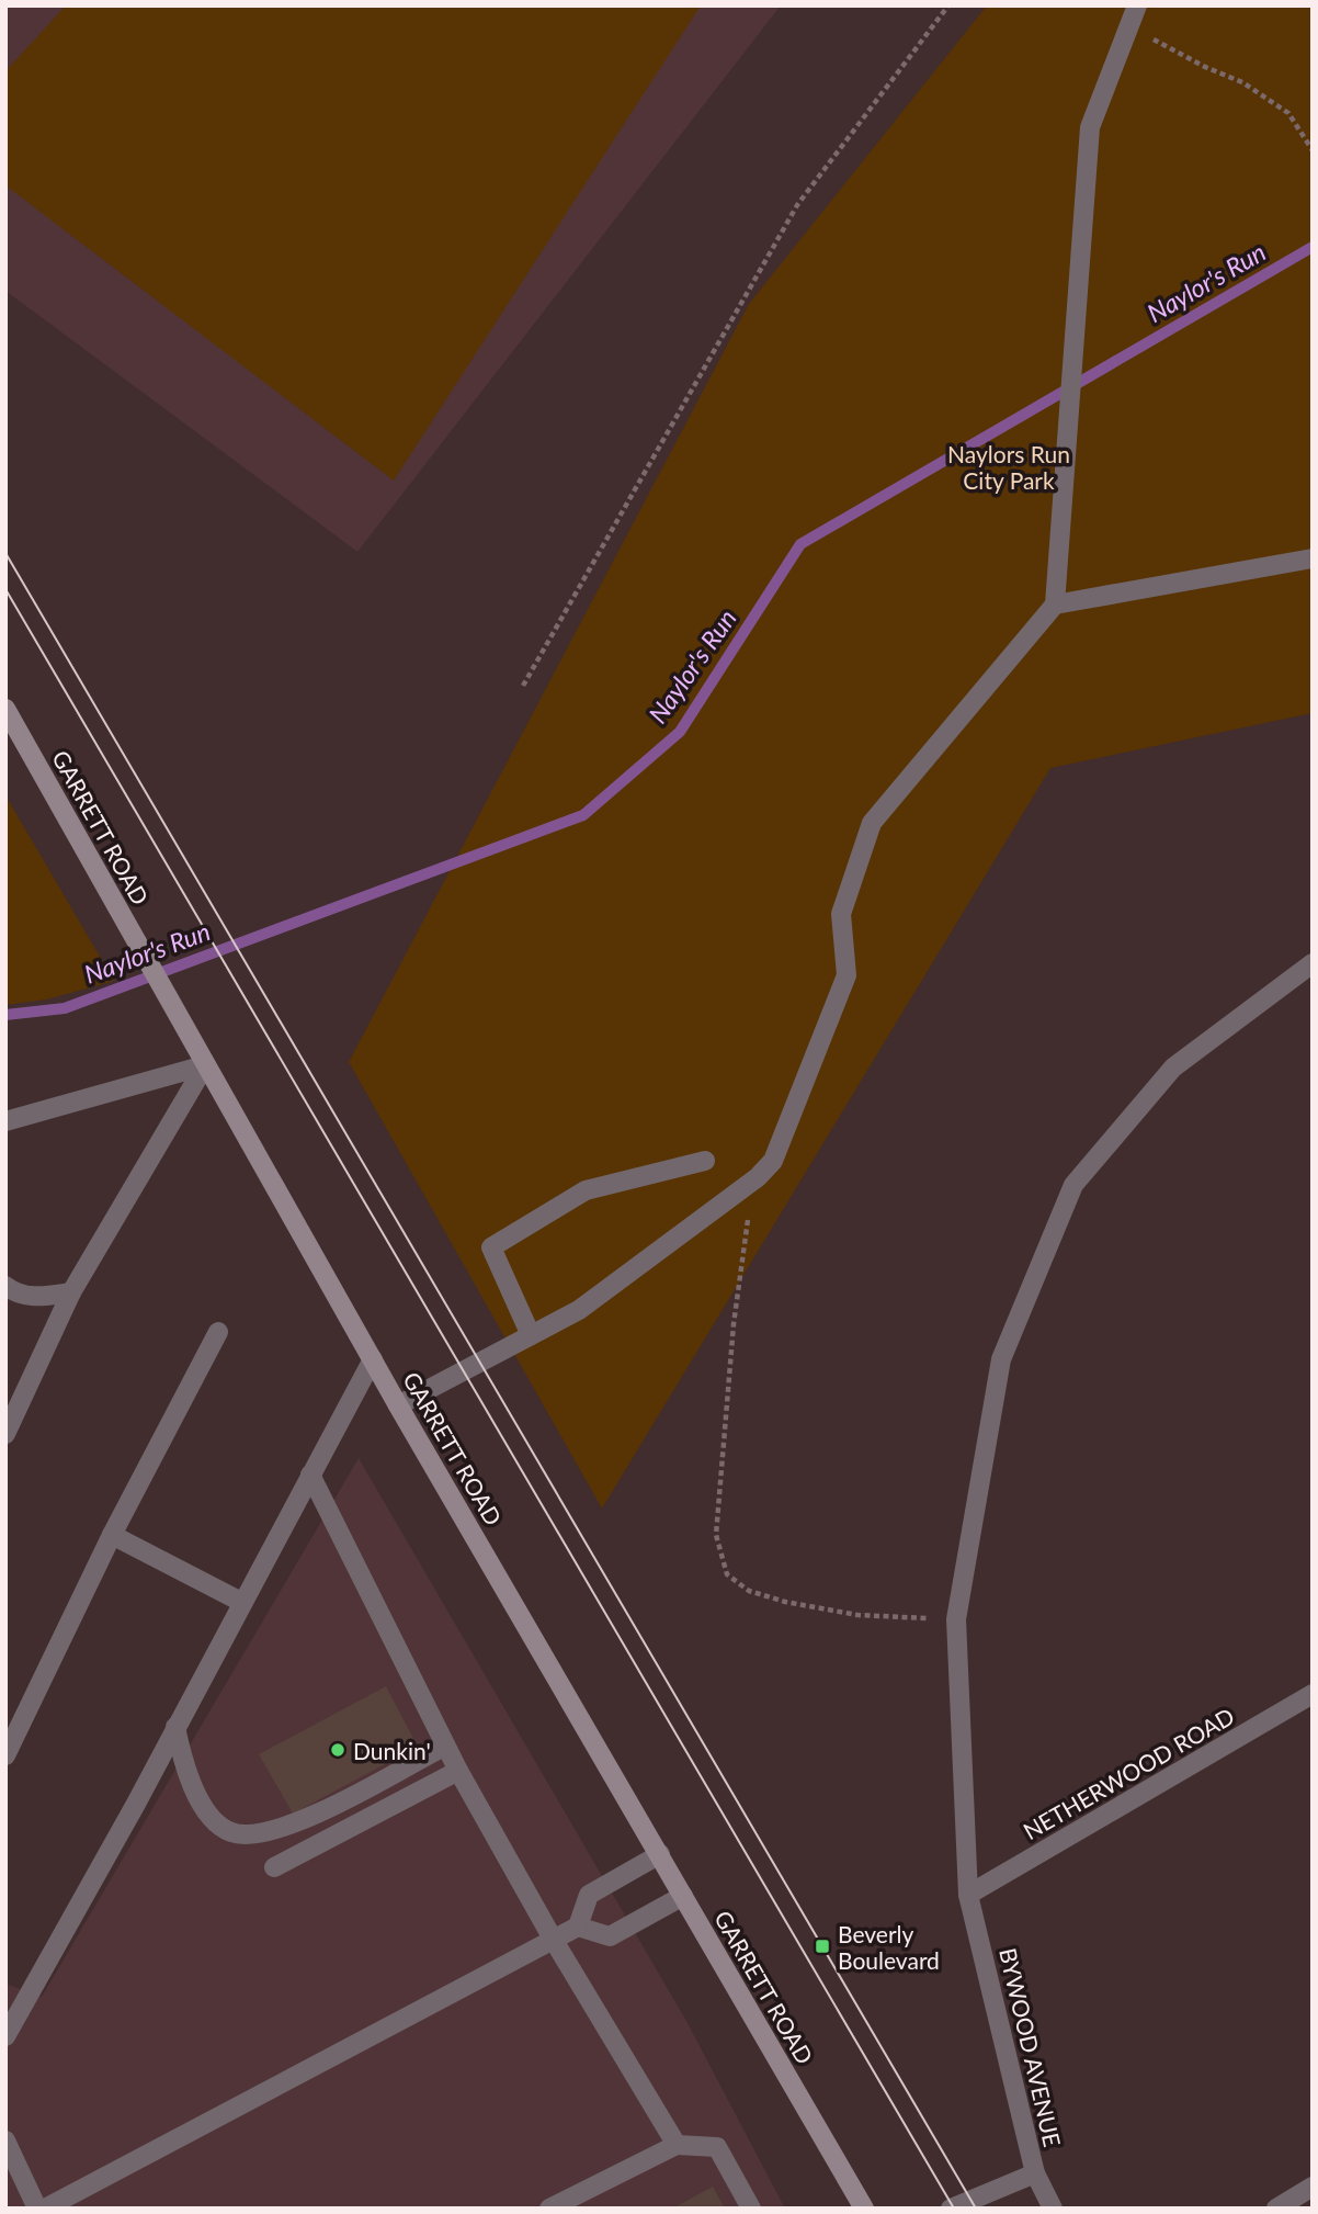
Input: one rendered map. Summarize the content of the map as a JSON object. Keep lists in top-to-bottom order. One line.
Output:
{"streets":{"main road":["GARRETT ROAD"],"street":["NETHERWOOD ROAD","BYWOOD AVENUE"]},"crossings":[["NETHERWOOD ROAD","BYWOOD AVENUE"]],"water":["Naylor's Run"],"parks":["Naylors Run City Park"],"places":{"other":["Dunkin'"],"transit":["Beverly Boulevard"]}}
